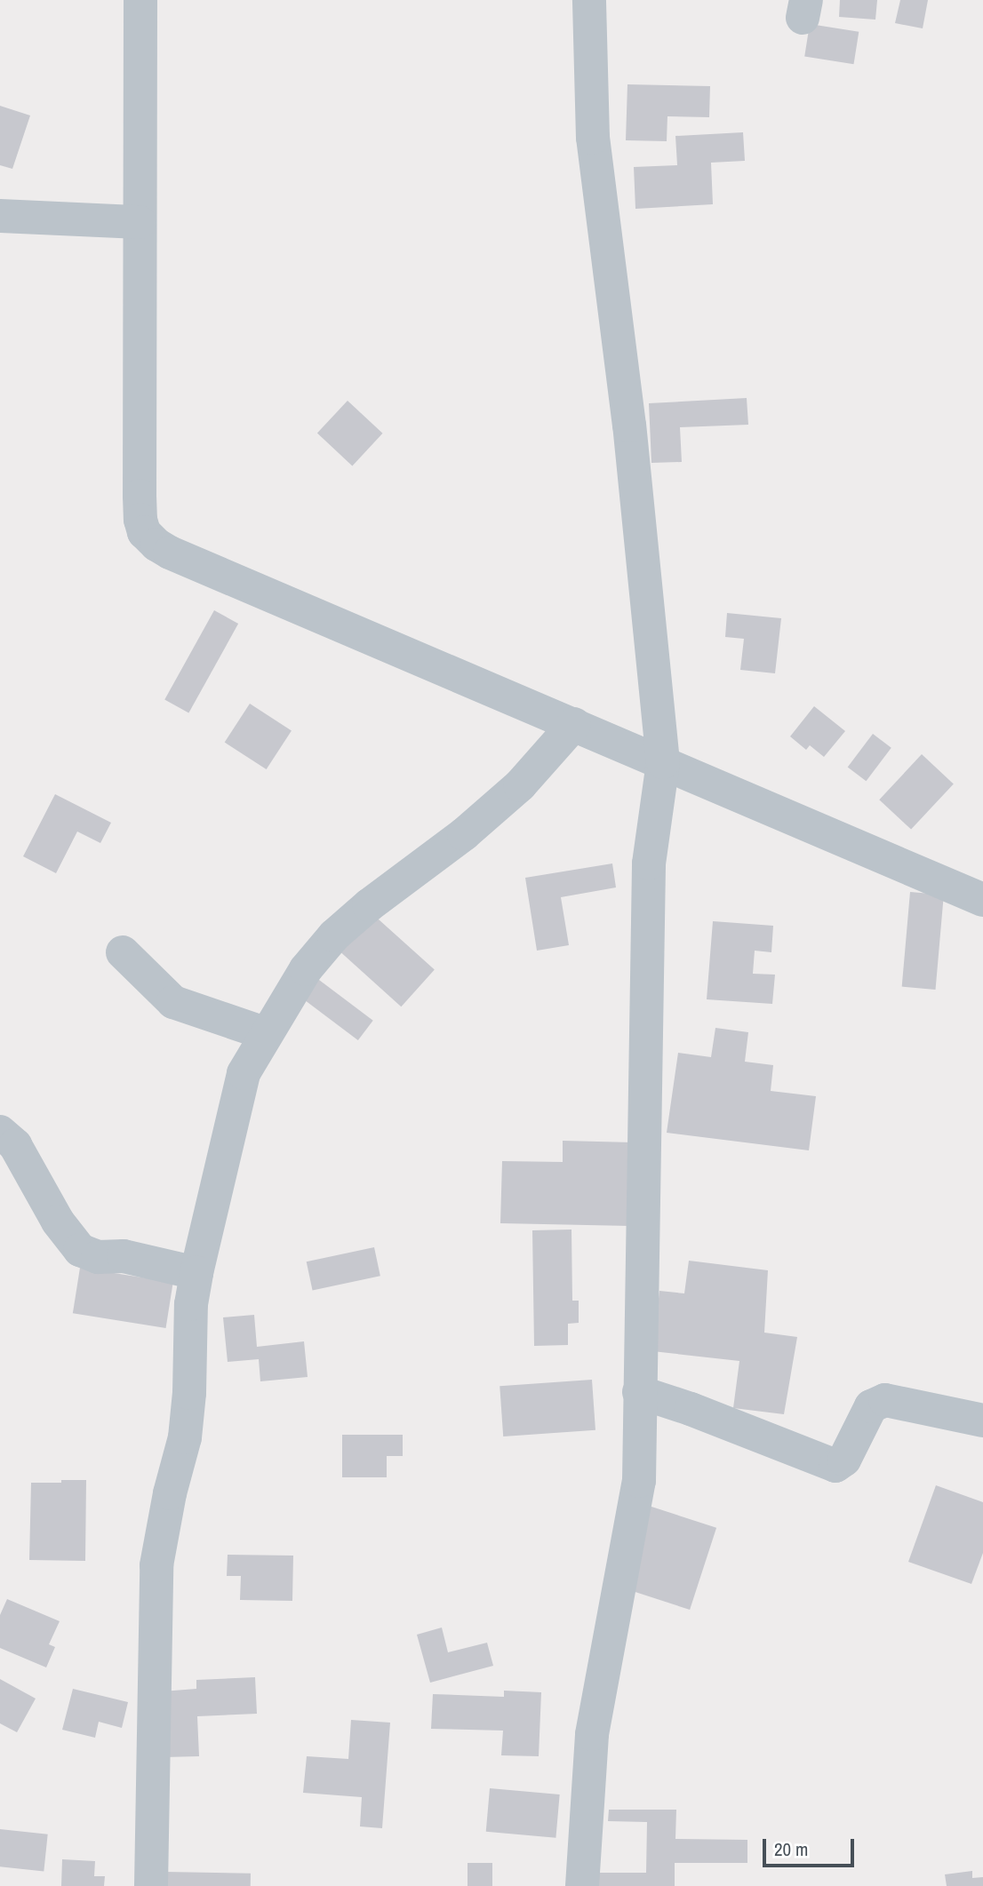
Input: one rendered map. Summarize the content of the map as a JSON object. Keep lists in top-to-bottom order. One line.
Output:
{"scale_bar":"20 m"}
